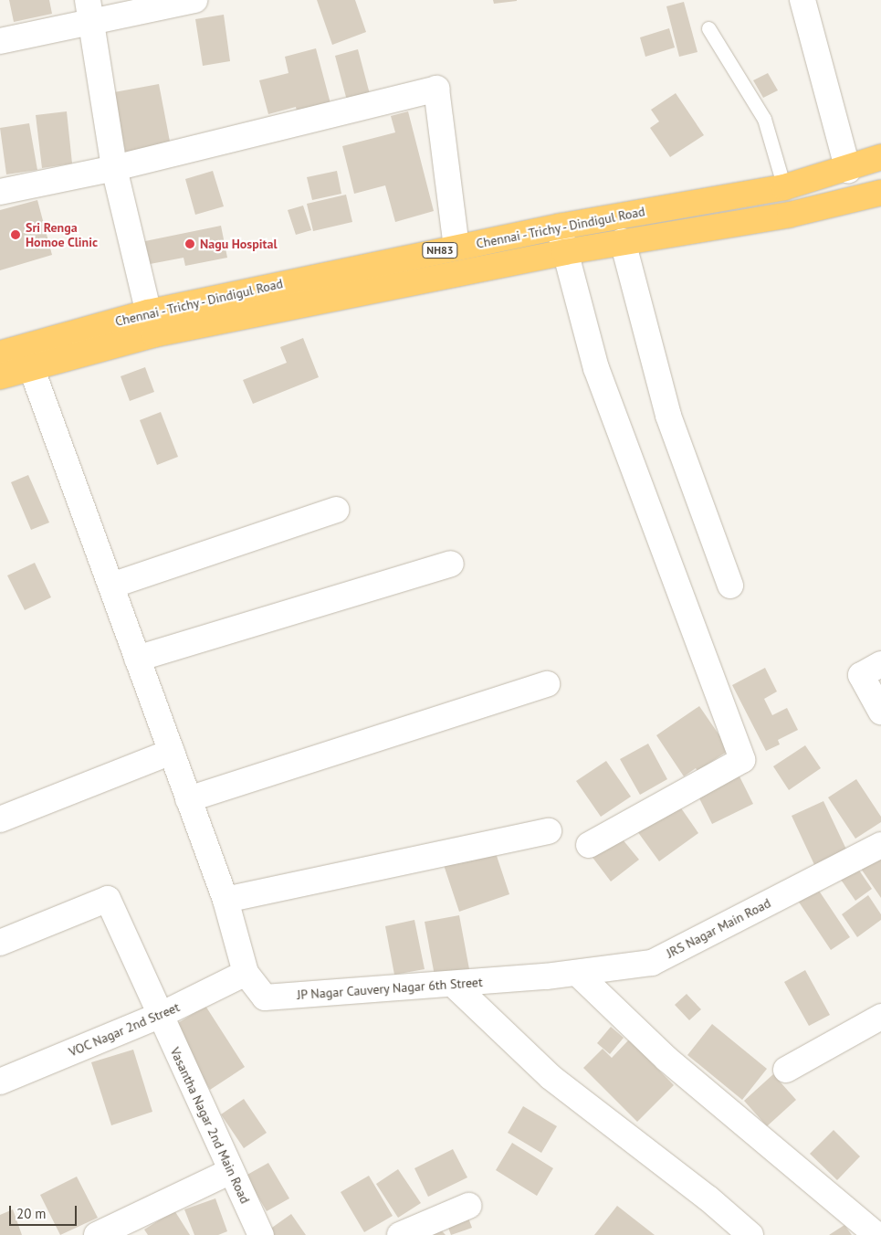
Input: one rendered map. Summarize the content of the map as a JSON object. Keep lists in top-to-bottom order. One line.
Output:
{"streets":{"highway":["Chennai - Trichy - Dindigul Road","NH83"],"street":["JRS Nagar Main Road","JP Nagar Cauvery Nagar 6th Street","VOC Nagar 2nd Street","Vasantha Nagar 2nd Main Road"]},"crossings":[["JRS Nagar Main Road","JP Nagar Cauvery Nagar 6th Street"],["JP Nagar Cauvery Nagar 6th Street","VOC Nagar 2nd Street"],["VOC Nagar 2nd Street","Vasantha Nagar 2nd Main Road"]],"places":["Sri Renga Homoe Clinic","Nagu Hospital"],"scale_bar":"20 m"}
